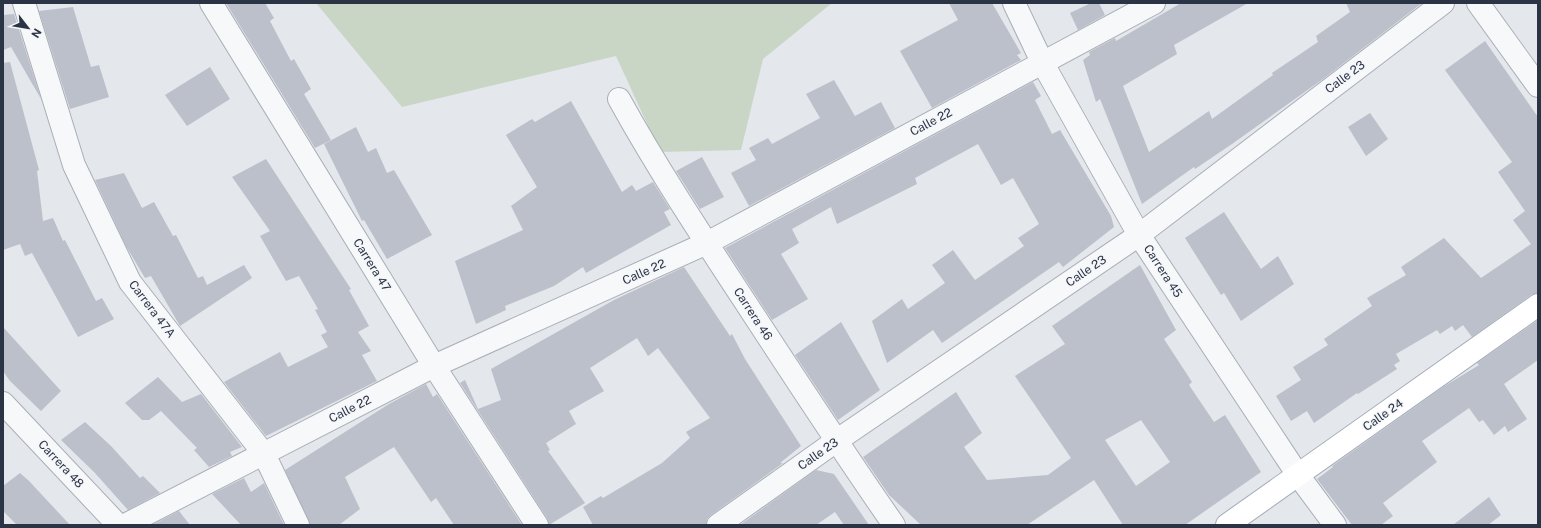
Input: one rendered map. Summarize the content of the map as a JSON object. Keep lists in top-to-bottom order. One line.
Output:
{"streets":{"main road":["Calle 24"],"street":["Calle 23","Calle 22","Carrera 47","Carrera 45","Carrera 47A","Carrera 46","Carrera 48"]},"crossings":[["Calle 23","Carrera 45"],["Calle 23","Carrera 46"],["Calle 22","Carrera 47"],["Calle 22","Carrera 45"],["Calle 22","Carrera 47A"],["Calle 22","Carrera 46"],["Carrera 45","Calle 24"]],"north":"bottom right"}
